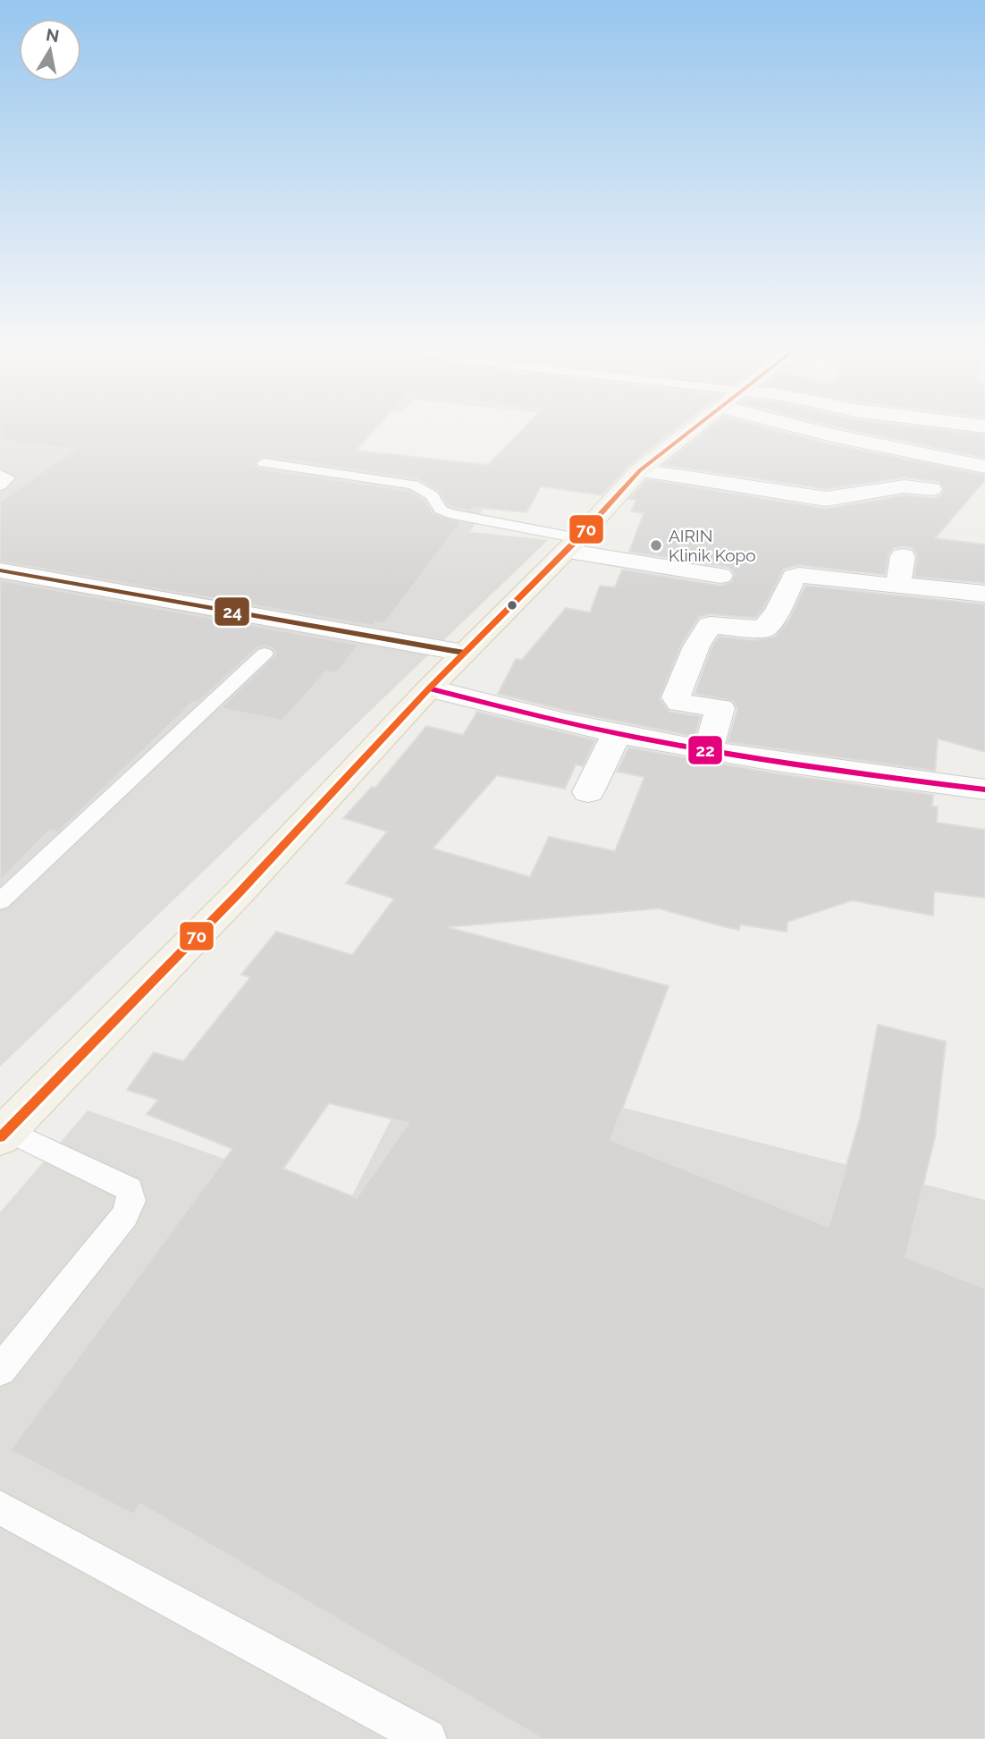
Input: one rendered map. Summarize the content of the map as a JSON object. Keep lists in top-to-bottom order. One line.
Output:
{"places":["AIRIN Klinik Kopo"],"lines":["transit line 70","transit line 24","transit line 22"],"north":"top"}
